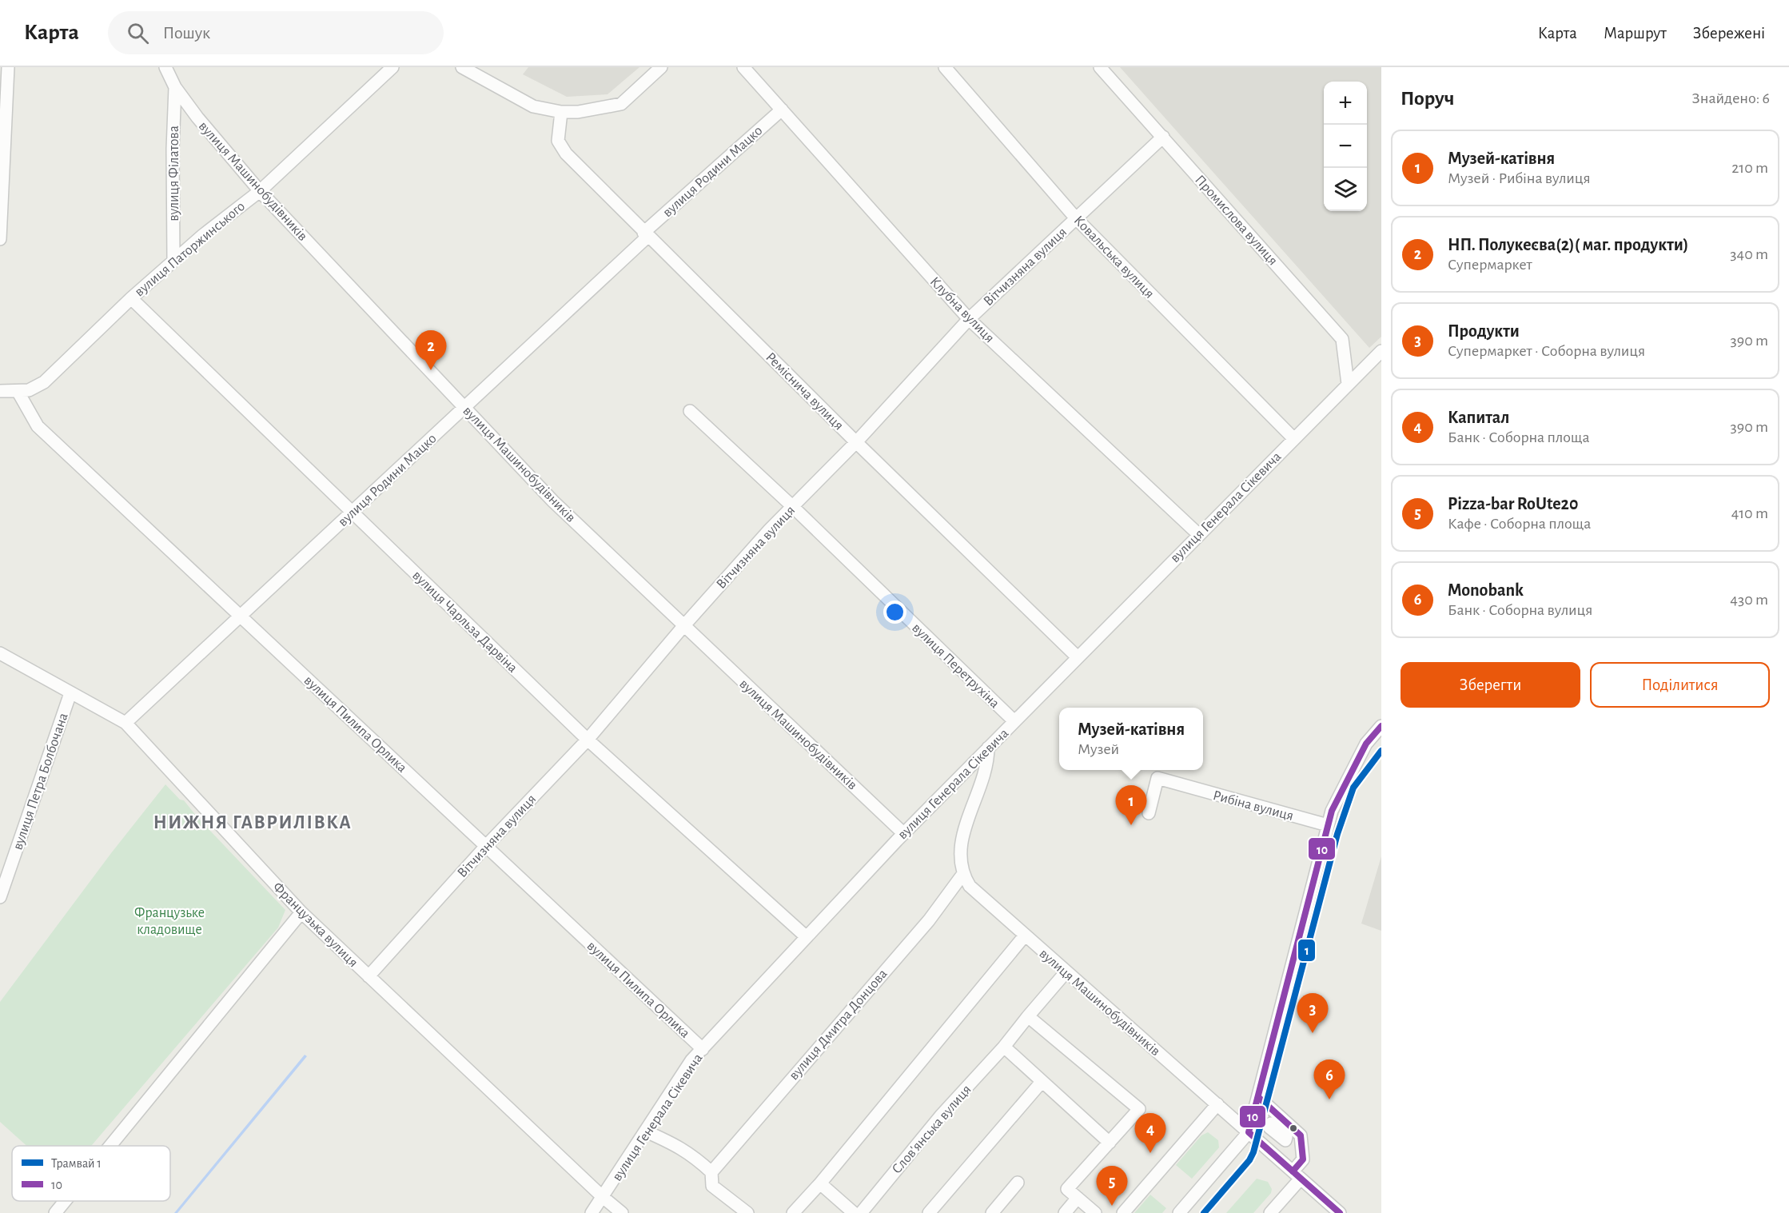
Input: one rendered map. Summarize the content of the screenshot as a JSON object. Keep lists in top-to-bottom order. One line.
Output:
{"streets":{"street":["вулиця Родини Мацко","вулиця Філатова","вулиця Машинобудівників","Промислова вулиця","вулиця Паторжинського","Ковальська вулиця","Вітчизняна вулиця","Клубна вулиця","Реміснича вулиця","вулиця Генерала Сікевича","вулиця Чарльза Дарвіна","вулиця Перетрухіна","вулиця Пилипа Орлика","вулиця Петра Болбочана","Рибіна вулиця","Французька вулиця","вулиця Дмитра Донцова","Слов'янська вулиця"]},"crossings":[["вулиця Родини Мацко","вулиця Машинобудівників"],["вулиця Родини Мацко","Клубна вулиця"],["вулиця Родини Мацко","Реміснича вулиця"],["вулиця Родини Мацко","вулиця Чарльза Дарвіна"],["вулиця Родини Мацко","вулиця Пилипа Орлика"],["вулиця Родини Мацко","Французька вулиця"],["вулиця Філатова","вулиця Машинобудівників"],["вулиця Філатова","вулиця Паторжинського"],["вулиця Машинобудівників","вулиця Паторжинського"],["вулиця Машинобудівників","Вітчизняна вулиця"],["вулиця Машинобудівників","вулиця Генерала Сікевича"],["вулиця Машинобудівників","вулиця Дмитра Донцова"],["вулиця Машинобудівників","Слов'янська вулиця"],["Промислова вулиця","Вітчизняна вулиця"],["Промислова вулиця","вулиця Генерала Сікевича"],["вулиця Паторжинського","вулиця Чарльза Дарвіна"],["вулиця Паторжинського","вулиця Пилипа Орлика"],["Ковальська вулиця","Вітчизняна вулиця"],["Ковальська вулиця","вулиця Генерала Сікевича"],["Вітчизняна вулиця","Клубна вулиця"],["Вітчизняна вулиця","Реміснича вулиця"],["Вітчизняна вулиця","вулиця Чарльза Дарвіна"],["Вітчизняна вулиця","вулиця Перетрухіна"],["Вітчизняна вулиця","вулиця Пилипа Орлика"],["Вітчизняна вулиця","Французька вулиця"],["Клубна вулиця","вулиця Генерала Сікевича"],["Реміснича вулиця","вулиця Генерала Сікевича"],["вулиця Генерала Сікевича","вулиця Чарльза Дарвіна"],["вулиця Генерала Сікевича","вулиця Перетрухіна"],["вулиця Генерала Сікевича","вулиця Пилипа Орлика"],["вулиця Генерала Сікевича","Французька вулиця"],["вулиця Петра Болбочана","Французька вулиця"]],"districts":["НИЖНЯ ГАВРИЛІВКА"],"parks":["Французьке кладовище"],"lines":["transit line 10","tram line 1"],"legend":["Трамвай 1","10"],"page":{"header":"Карта","search":"Пошук","nav":["Карта","Маршрут","Збережені"],"heading":["Поруч","Знайдено: 6"],"map_buttons":["+","−"],"list":[{"mark":"1","name":"Музей-катівня","note":"Музей · Рибіна вулиця","value":"210 m"},{"mark":"2","name":"НП. Полукеєва(2)( маг. продукти)","note":"Супермаркет","value":"340 m"},{"mark":"3","name":"Продукти","note":"Супермаркет · Соборна вулиця","value":"390 m"},{"mark":"4","name":"Капитал","note":"Банк · Соборна площа","value":"390 m"},{"mark":"5","name":"Pizza-bar RoUte20","note":"Кафе · Соборна площа","value":"410 m"},{"mark":"6","name":"Monobank","note":"Банк · Соборна вулиця","value":"430 m"}],"pins":["2","1","3","6","4","5"],"buttons":["Зберегти","Поділитися"],"popup":["Музей-катівня","Музей"]}}
